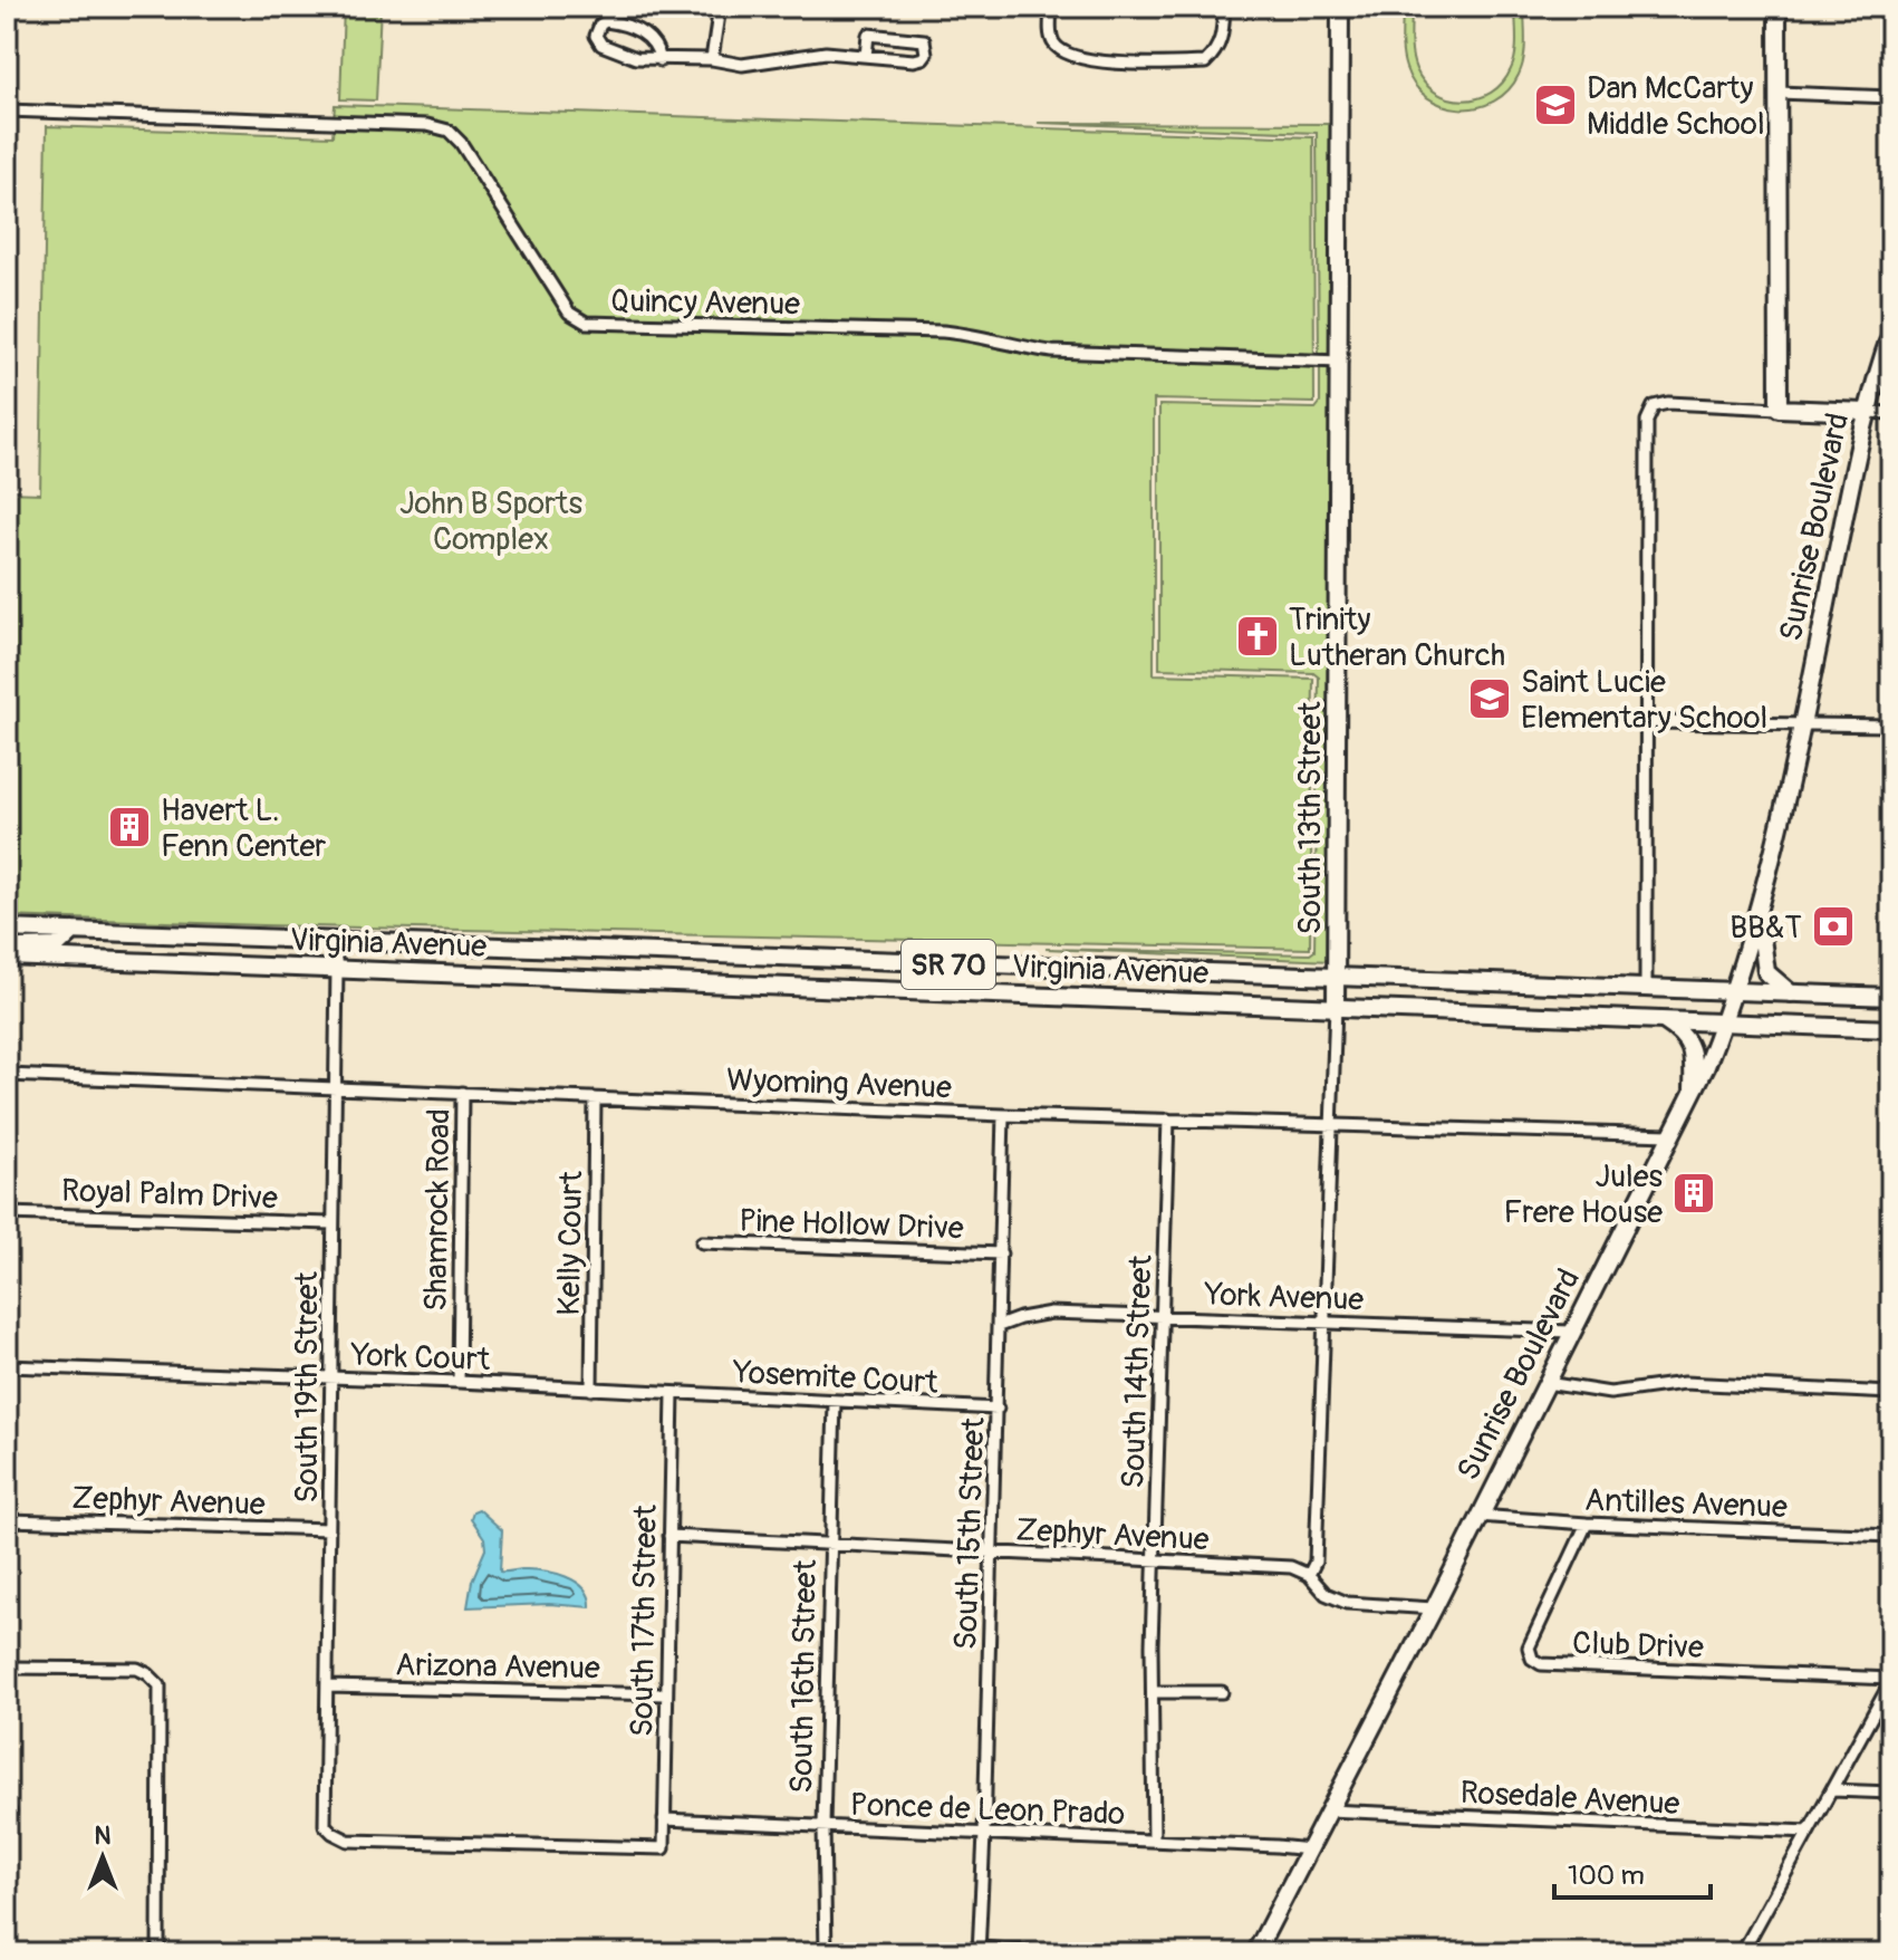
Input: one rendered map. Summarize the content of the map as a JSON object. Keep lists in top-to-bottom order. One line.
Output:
{"streets":{"main road":["Sunrise Boulevard","South 13th Street","Virginia Avenue","SR 70"],"street":["Quincy Avenue","Wyoming Avenue","Royal Palm Drive","Shamrock Road","Pine Hollow Drive","Kelly Court","York Avenue","York Court","South 14th Street","Yosemite Court","South 19th Street","Zephyr Avenue","Antilles Avenue","South 15th Street","South 17th Street","Club Drive","Arizona Avenue","South 16th Street","Rosedale Avenue","Ponce de Leon Prado"]},"crossings":[["Quincy Avenue","South 13th Street"],["Sunrise Boulevard","Virginia Avenue"],["Sunrise Boulevard","Wyoming Avenue"],["Sunrise Boulevard","York Avenue"],["Sunrise Boulevard","Zephyr Avenue"],["Sunrise Boulevard","Antilles Avenue"],["Sunrise Boulevard","Rosedale Avenue"],["Sunrise Boulevard","Ponce de Leon Prado"],["South 13th Street","Virginia Avenue"],["South 13th Street","Wyoming Avenue"],["South 13th Street","York Avenue"],["South 13th Street","Zephyr Avenue"],["Virginia Avenue","South 19th Street"],["Wyoming Avenue","Shamrock Road"],["Wyoming Avenue","Kelly Court"],["Wyoming Avenue","South 14th Street"],["Wyoming Avenue","South 19th Street"],["Wyoming Avenue","South 15th Street"],["Royal Palm Drive","South 19th Street"],["Shamrock Road","York Court"],["Pine Hollow Drive","South 15th Street"],["Kelly Court","York Court"],["York Avenue","South 14th Street"],["York Avenue","South 15th Street"],["York Court","Yosemite Court"],["York Court","South 19th Street"],["York Court","South 17th Street"],["South 14th Street","Zephyr Avenue"],["South 14th Street","Ponce de Leon Prado"],["Yosemite Court","South 15th Street"],["Yosemite Court","South 17th Street"],["Yosemite Court","South 16th Street"],["South 19th Street","Zephyr Avenue"],["South 19th Street","South 17th Street"],["South 19th Street","Arizona Avenue"],["Zephyr Avenue","South 15th Street"],["Zephyr Avenue","South 17th Street"],["Zephyr Avenue","South 16th Street"],["Antilles Avenue","Club Drive"],["South 15th Street","Ponce de Leon Prado"],["South 17th Street","Arizona Avenue"],["South 17th Street","Ponce de Leon Prado"],["South 16th Street","Ponce de Leon Prado"]],"parks":["John B Sports Complex"],"places":{"school or university":["Dan McCarty Middle School","Saint Lucie Elementary School"],"church":["Trinity Lutheran Church"],"building":["Havert L. Fenn Center","Jules Frere House"],"bank":["BB&T"]},"scale_bar":"100 m","north":"top"}
